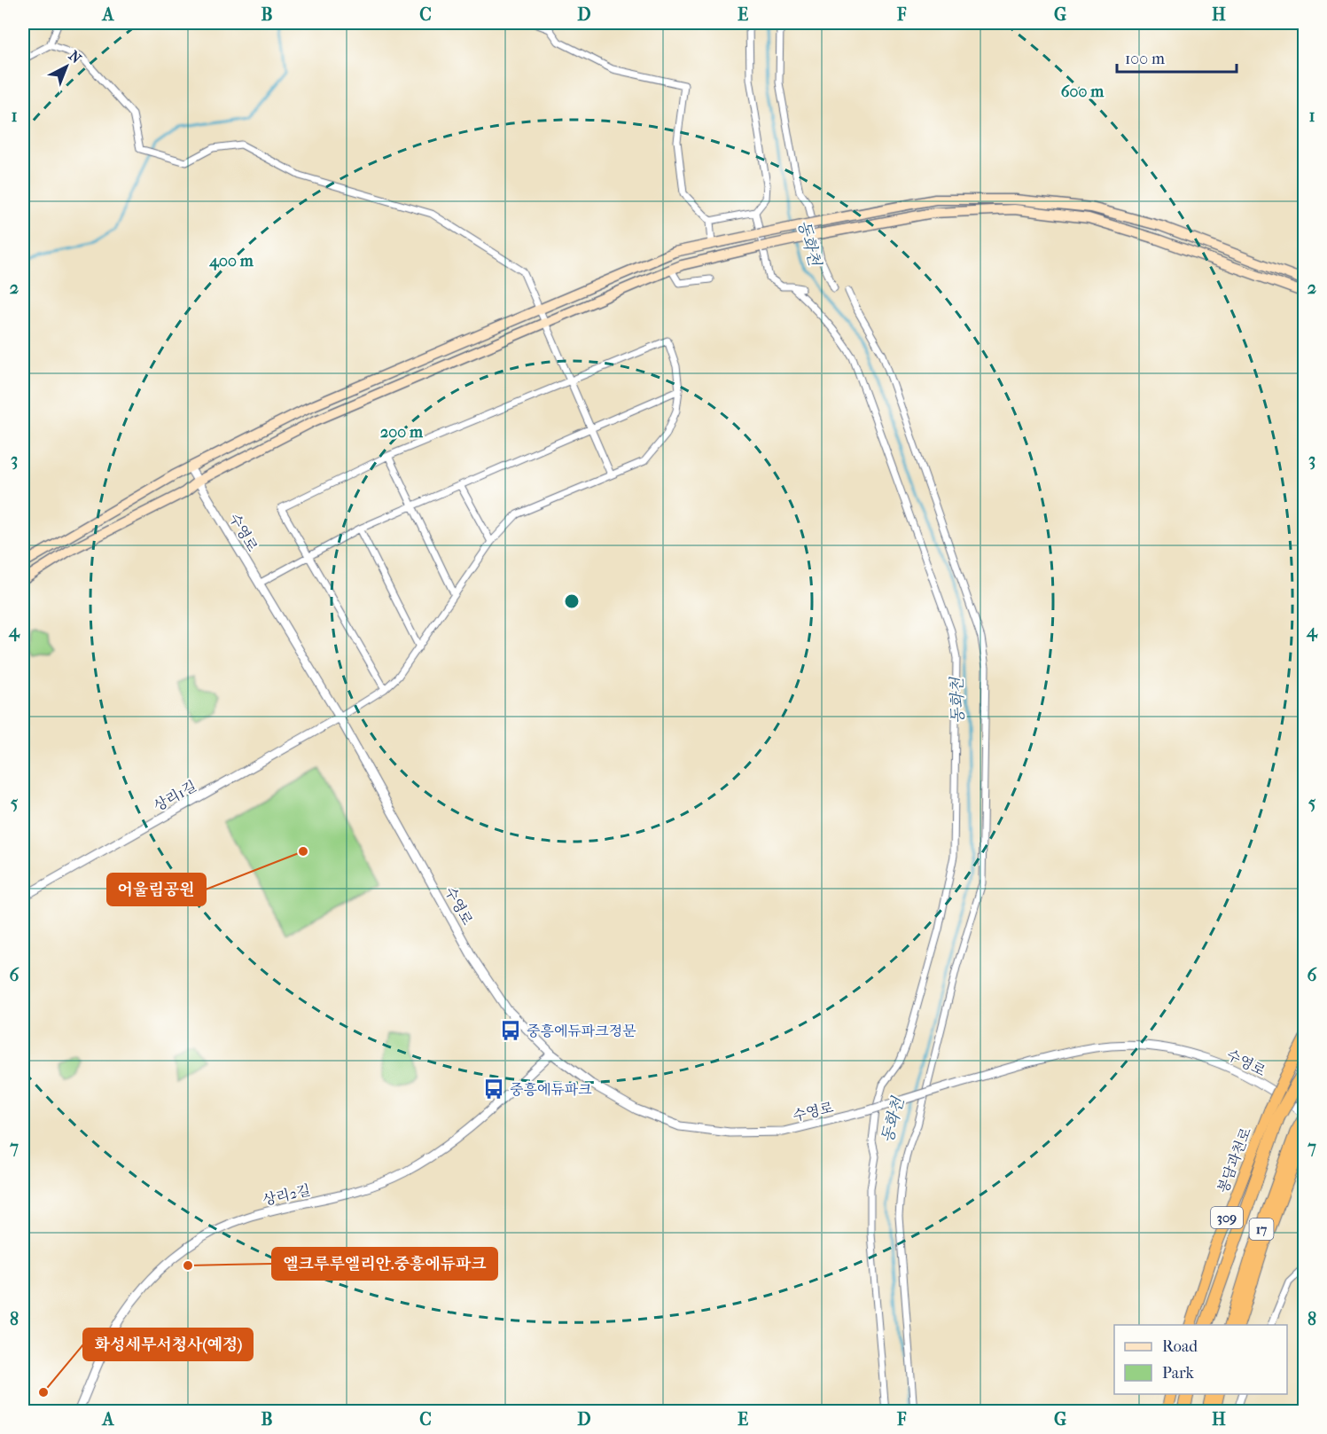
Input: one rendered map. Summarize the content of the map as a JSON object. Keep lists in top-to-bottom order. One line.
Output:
{"streets":{"highway":["봉담과천로","309","17"],"street":["수영로","상리1길","상리2길"]},"crossings":[["수영로","상리1길"],["수영로","상리2길"],["수영로","17"],["봉담과천로","17"]],"water":["동화천"],"places":{"other":["어울림공원","엘크루루엘리안.중흥에듀파크","화성세무서청사(예정)"],"bus stop":["중흥에듀파크정문","중흥에듀파크"]},"legend":["Road","Park"],"scale_bar":"100 m","north":"top right","grid":{"columns":["A","B","C","D","E","F","G","H"],"rows":["1","2","3","4","5","6","7","8"]},"rings":["600 m","400 m","200 m"]}
